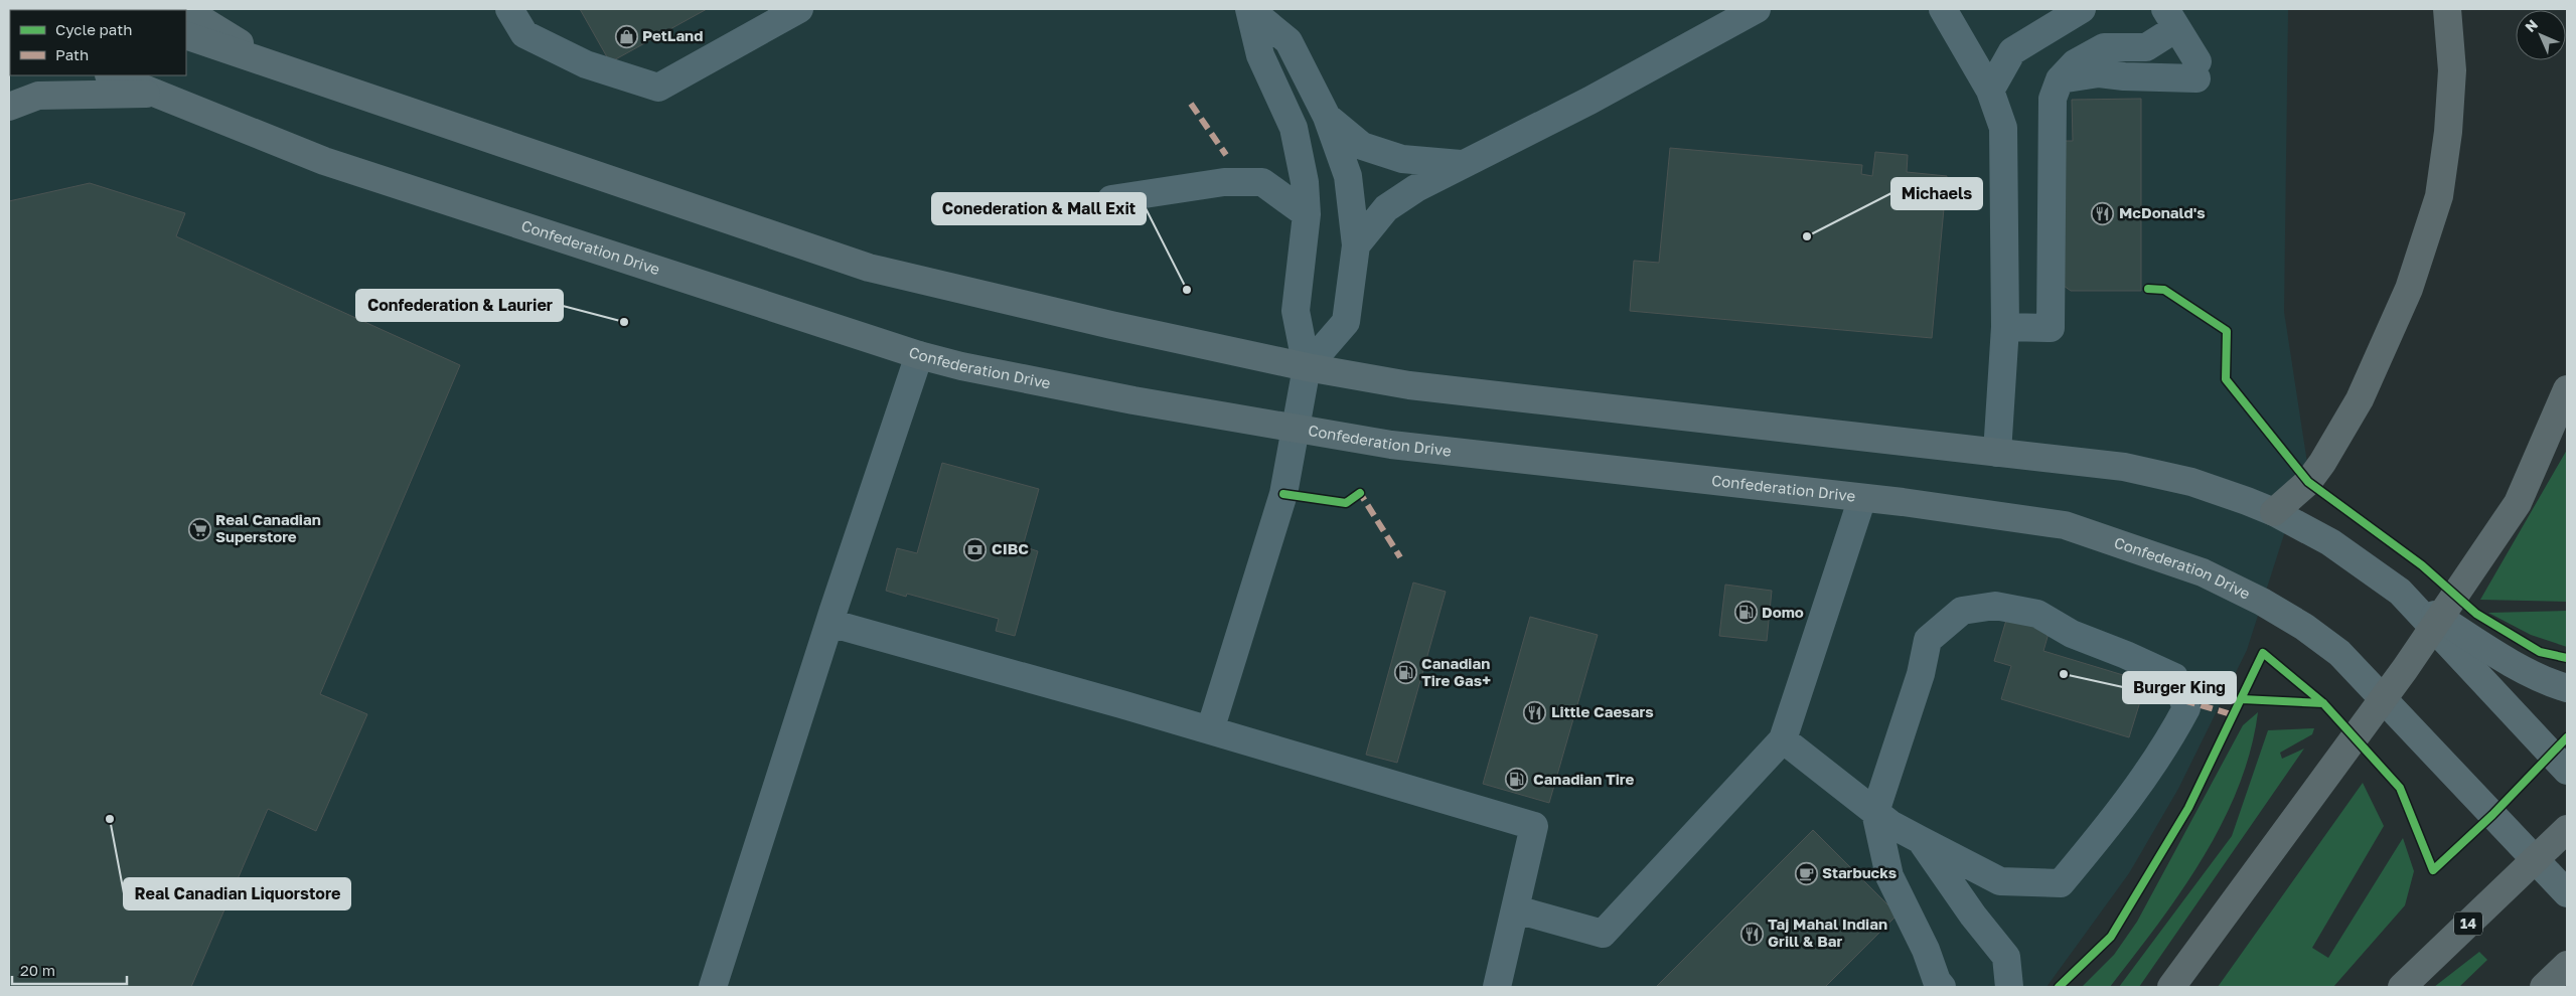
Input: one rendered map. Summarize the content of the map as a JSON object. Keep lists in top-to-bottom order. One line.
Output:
{"streets":{"highway":["14"],"main road":["Confederation Drive"]},"crossings":[["Confederation Drive","14"]],"places":{"shop":["PetLand"],"restaurant":["McDonald's","Little Caesars","Taj Mahal Indian Grill & Bar"],"other":["Michaels","Conederation & Mall Exit","Confederation & Laurier","Burger King","Real Canadian Liquorstore"],"supermarket":["Real Canadian Superstore"],"bank":["CIBC"],"fuel station":["Domo","Canadian Tire Gas+","Canadian Tire"],"cafe":["Starbucks"]},"legend":["Cycle path","Path"],"scale_bar":"20 m","north":"top left"}
